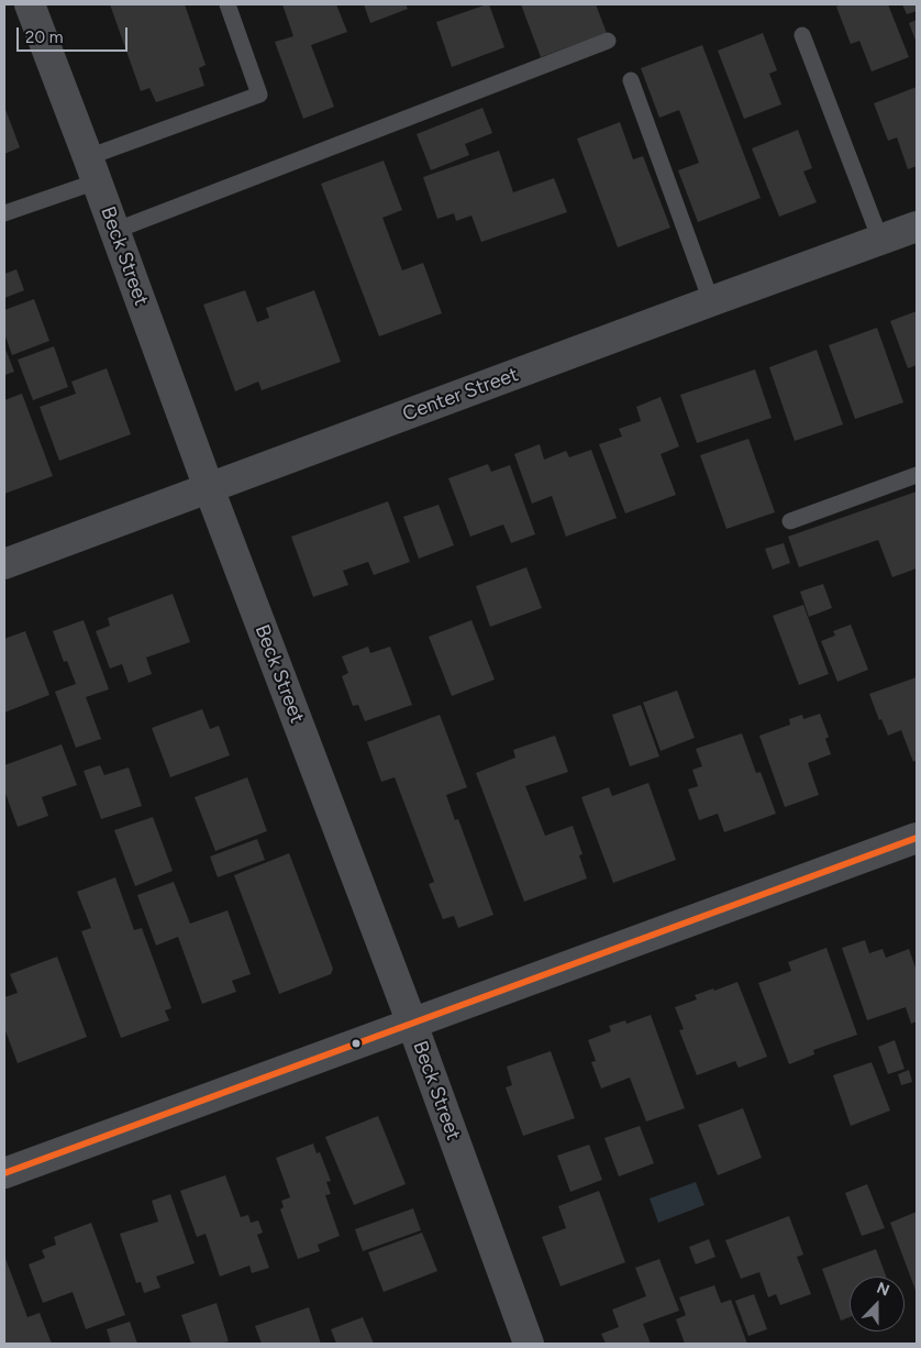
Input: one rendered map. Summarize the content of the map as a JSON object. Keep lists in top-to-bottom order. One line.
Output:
{"streets":{"street":["Beck Street","Center Street"]},"crossings":[["Beck Street","Center Street"]],"scale_bar":"20 m","north":"top"}
